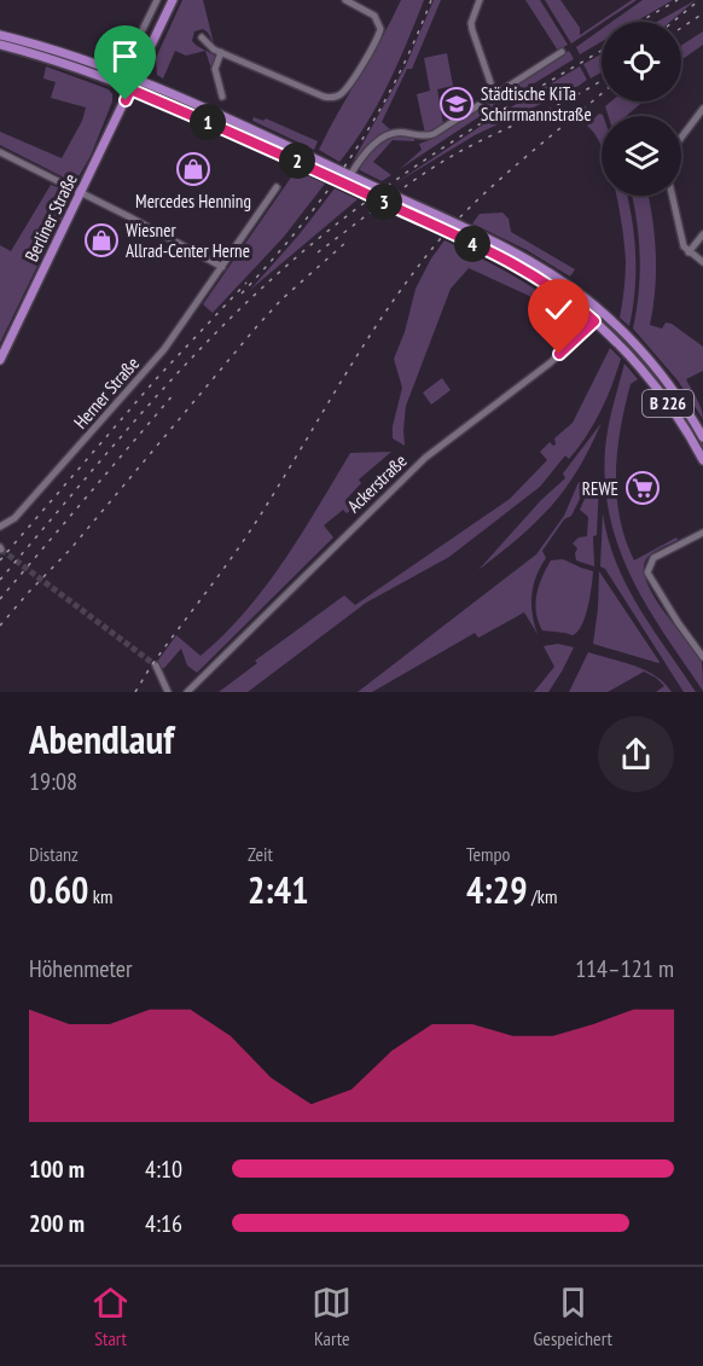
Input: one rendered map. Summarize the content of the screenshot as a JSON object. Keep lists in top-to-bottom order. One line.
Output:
{"streets":{"main road":["Berliner Straße","B 226"],"street":["Herner Straße","Ackerstraße"]},"crossings":[["Berliner Straße","B 226"],["B 226","Ackerstraße"]],"places":{"school or university":["Städtische KiTa Schirrmannstraße"],"shop":["Mercedes Henning","Wiesner Allrad-Center Herne"],"supermarket":["REWE"]},"page":{"pins":["1","2","3","4"],"heading":["Abendlauf","19:08"],"stats":[["Distanz","0.60 km"],["Zeit","2:41"],["Tempo","4:29 /km"]],"chart":["Höhenmeter","114–121 m"],"list":[{"name":"100 m","note":"4:10"},{"name":"200 m","note":"4:16"}],"tabs":["Start","Karte","Gespeichert"]}}
